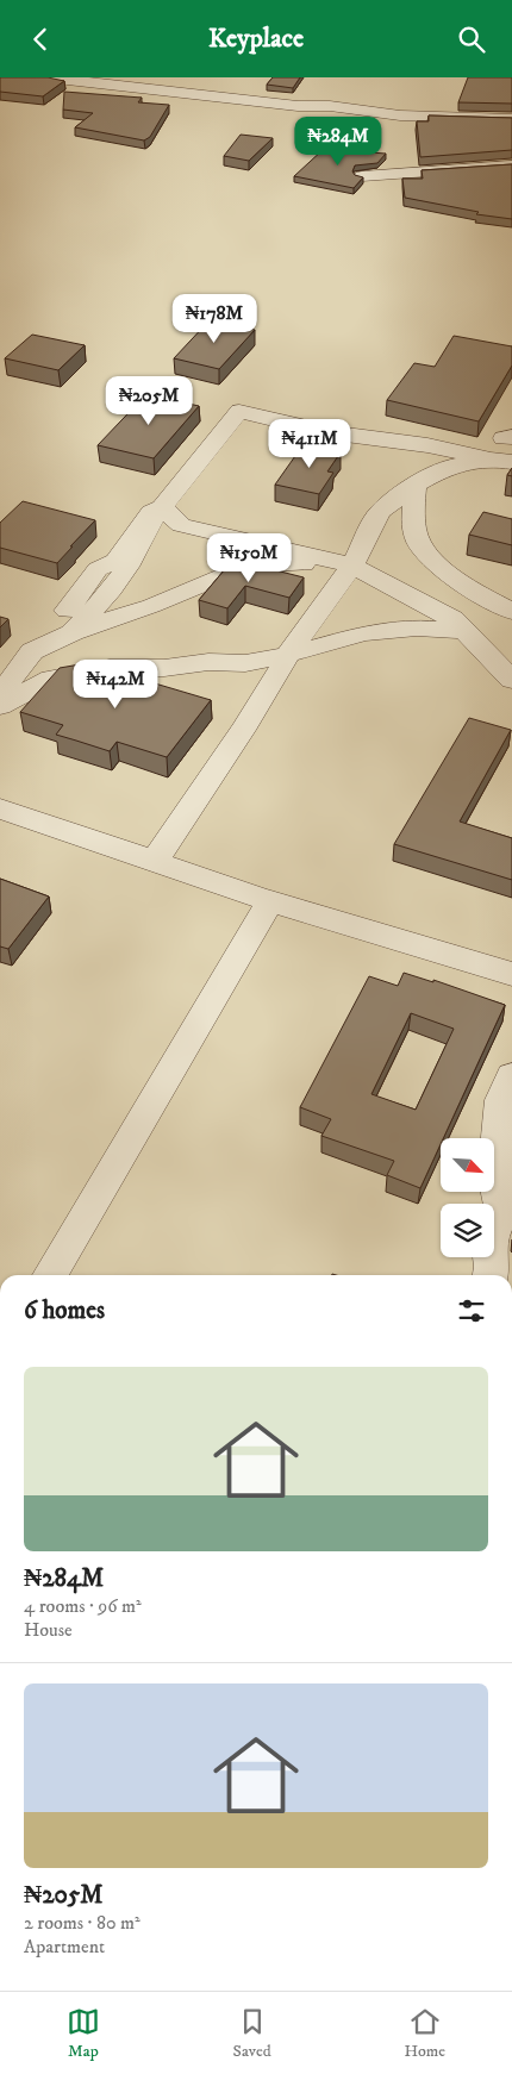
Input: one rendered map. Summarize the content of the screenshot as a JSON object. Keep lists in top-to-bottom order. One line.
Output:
{"north":"bottom right","page":{"header":"Keyplace","price":["₦284M","₦178M","₦205M","₦411M","₦150M","₦142M"],"heading":"6 homes","list":[{"name":"₦284M","note":"4 rooms · 96 m² · House"},{"name":"₦205M","note":"2 rooms · 80 m² · Apartment"}],"tabs":["Map","Saved","Home"]}}
